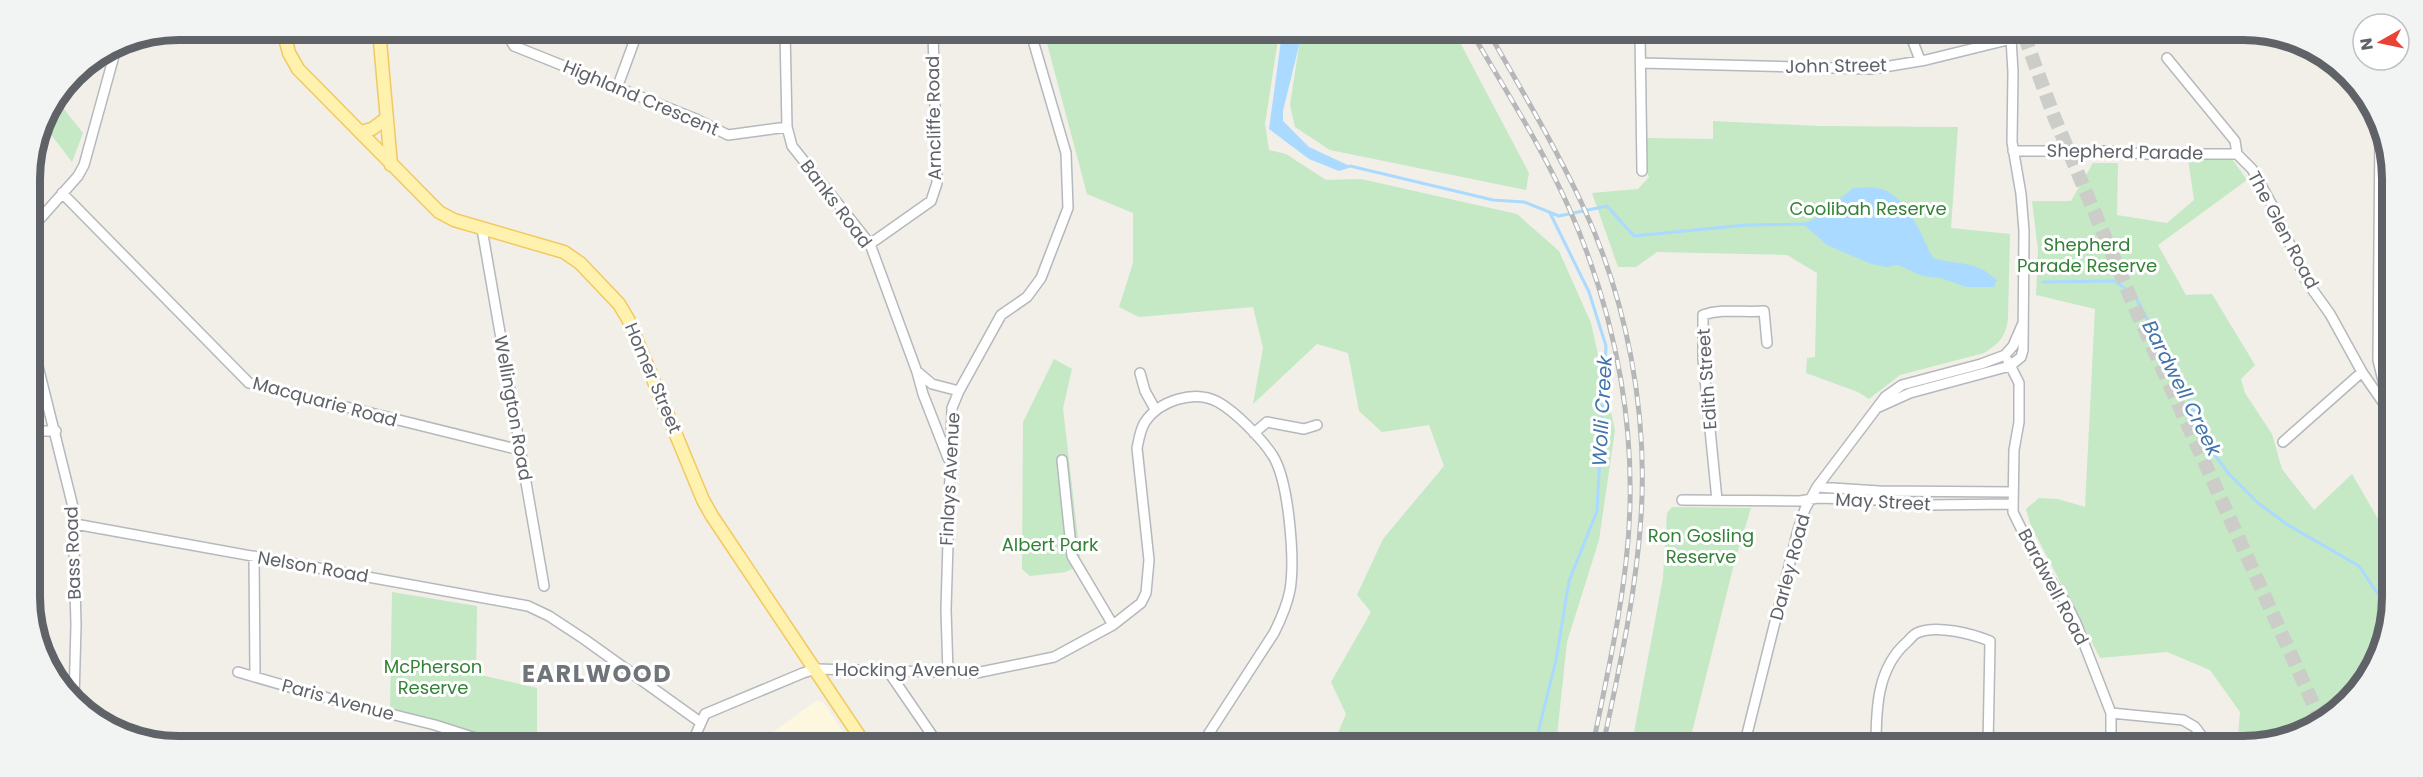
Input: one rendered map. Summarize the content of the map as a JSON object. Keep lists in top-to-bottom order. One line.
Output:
{"streets":{"main road":["Homer Street"],"street":["John Street","Highland Crescent","Arncliffe Road","Shepherd Parade","Banks Road","The Glen Road","Edith Street","Macquarie Road","Wellington Road","Finlays Avenue","May Street","Bass Road","Nelson Road","Darley Road","Bardwell Road","Hocking Avenue","Paris Avenue"]},"crossings":[["Highland Crescent","Banks Road"],["Arncliffe Road","Banks Road"],["Shepherd Parade","The Glen Road"],["Banks Road","Finlays Avenue"],["Homer Street","Wellington Road"],["Homer Street","Hocking Avenue"],["Edith Street","May Street"],["Macquarie Road","Wellington Road"],["Finlays Avenue","Hocking Avenue"],["May Street","Darley Road"],["May Street","Bardwell Road"],["Bass Road","Nelson Road"],["Darley Road","Bardwell Road"]],"districts":["EARLWOOD"],"water":["Bardwell Creek","Wolli Creek"],"parks":["Coolibah Reserve","Shepherd Parade Reserve","Ron Gosling Reserve","Albert Park","McPherson Reserve"],"north":"left"}
